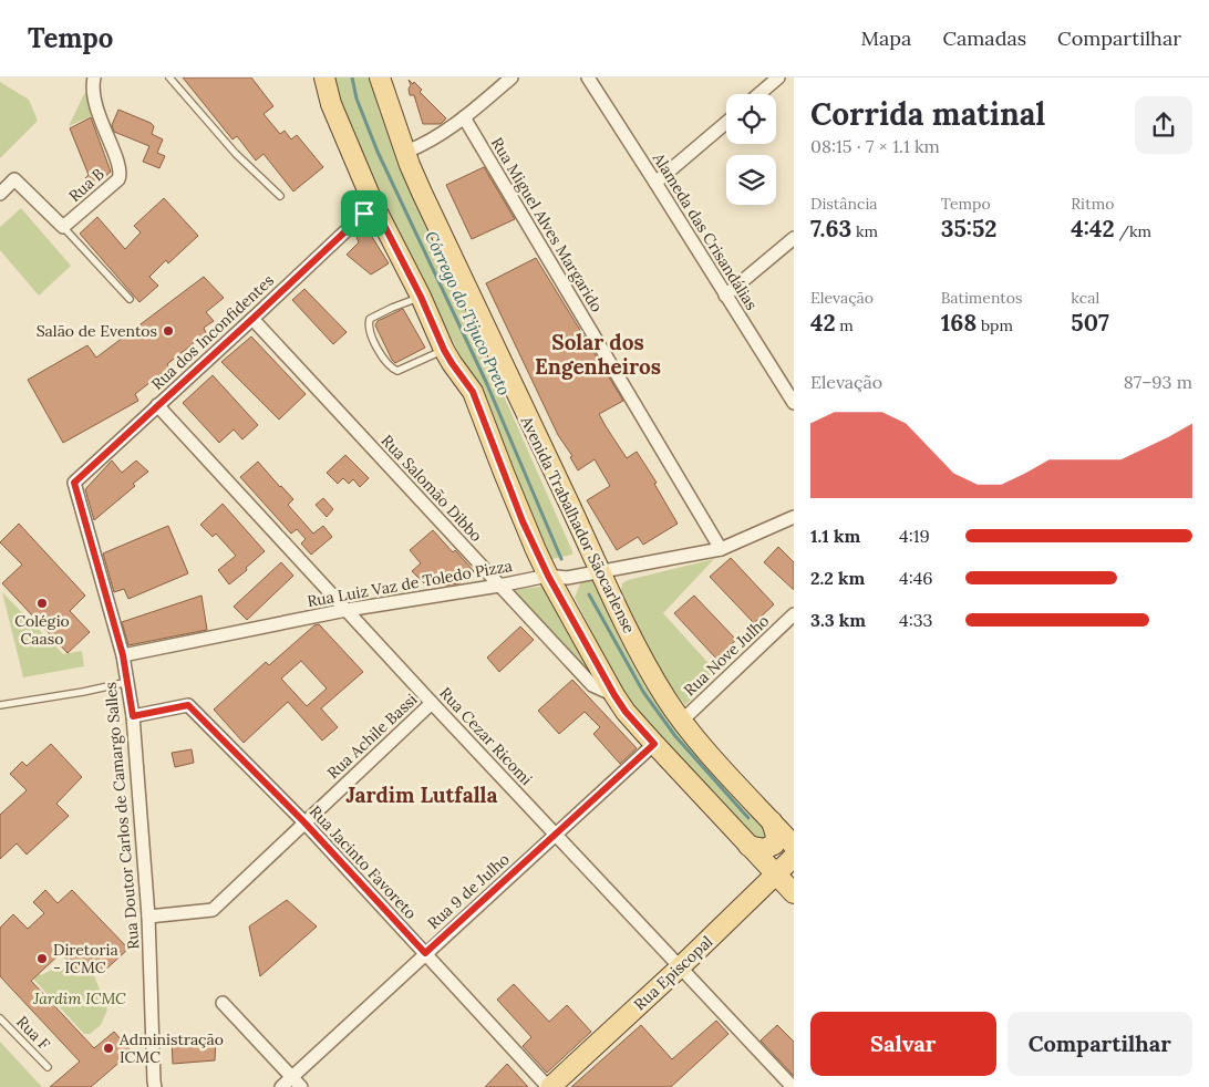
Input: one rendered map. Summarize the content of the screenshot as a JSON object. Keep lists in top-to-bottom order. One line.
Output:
{"streets":{"main road":["Avenida Trabalhador Sãocarlense","Rua Episcopal"],"street":["Rua B","Rua Miguel Alves Margarido","Alameda das Crisandálias","Rua dos Inconfidentes","Rua Salomão Dibbo","Rua Luiz Vaz de Toledo Pizza","Rua Nove Julho","Rua Achile Bassi","Rua Cezar Ricomi","Rua Doutor Carlos de Camargo Salles","Rua Jacinto Favoreto","Rua 9 de Julho"],"lane":["Rua F"]},"crossings":[["Rua Miguel Alves Margarido","Rua Luiz Vaz de Toledo Pizza"],["Rua dos Inconfidentes","Rua Salomão Dibbo"],["Rua dos Inconfidentes","Rua Cezar Ricomi"],["Rua dos Inconfidentes","Rua Doutor Carlos de Camargo Salles"],["Rua Salomão Dibbo","Rua Luiz Vaz de Toledo Pizza"],["Avenida Trabalhador Sãocarlense","Rua Luiz Vaz de Toledo Pizza"],["Avenida Trabalhador Sãocarlense","Rua Nove Julho"],["Rua Luiz Vaz de Toledo Pizza","Rua Cezar Ricomi"],["Rua Luiz Vaz de Toledo Pizza","Rua Doutor Carlos de Camargo Salles"],["Rua Achile Bassi","Rua Cezar Ricomi"],["Rua Achile Bassi","Rua Doutor Carlos de Camargo Salles"],["Rua Achile Bassi","Rua Jacinto Favoreto"],["Rua Cezar Ricomi","Rua 9 de Julho"],["Rua Cezar Ricomi","Rua Episcopal"],["Rua Doutor Carlos de Camargo Salles","Rua Jacinto Favoreto"],["Rua Jacinto Favoreto","Rua 9 de Julho"],["Rua Jacinto Favoreto","Rua Episcopal"]],"districts":["Solar dos Engenheiros","Jardim Lutfalla"],"water":["Córrego do Tijuco Preto"],"parks":["Jardim ICMC"],"places":["Salão de Eventos","Colégio Caaso","Diretoria - ICMC","Administração ICMC"],"page":{"header":"Tempo","nav":["Mapa","Camadas","Compartilhar"],"heading":["Corrida matinal","08:15 · 7 × 1.1 km"],"stats":[["Distância","7.63 km"],["Tempo","35:52"],["Ritmo","4:42 /km"],["Elevação","42 m"],["Batimentos","168 bpm"],["kcal","507"]],"chart":["Elevação","87–93 m"],"list":[{"name":"1.1 km","note":"4:19"},{"name":"2.2 km","note":"4:46"},{"name":"3.3 km","note":"4:33"}],"buttons":["Salvar","Compartilhar"]}}
